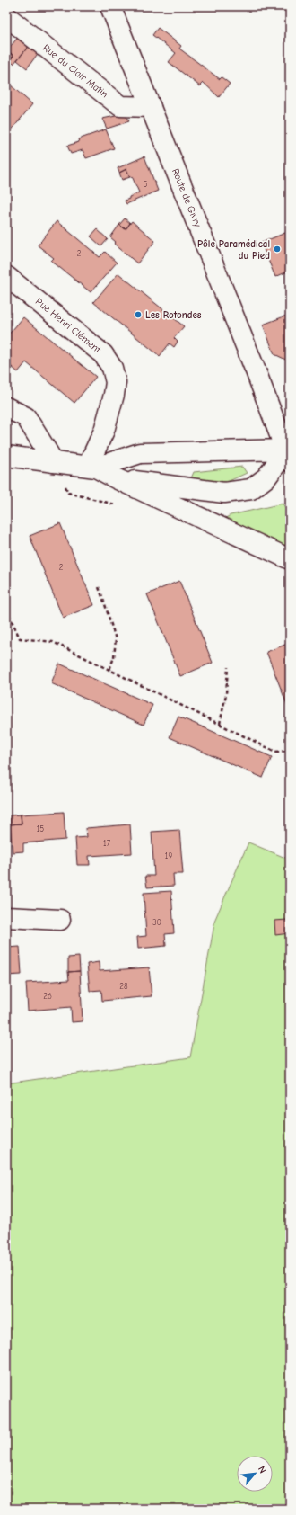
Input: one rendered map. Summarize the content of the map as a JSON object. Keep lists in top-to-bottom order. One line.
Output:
{"streets":{"main road":["Rue du Clair Matin","Route de Givry","Rue Henri Clément"]},"crossings":[["Rue du Clair Matin","Route de Givry"]],"places":["Pôle Paramédical du Pied","Les Rotondes"],"house_numbers":["5","2","2","15","17","19","30","28","26"],"north":"top right"}
